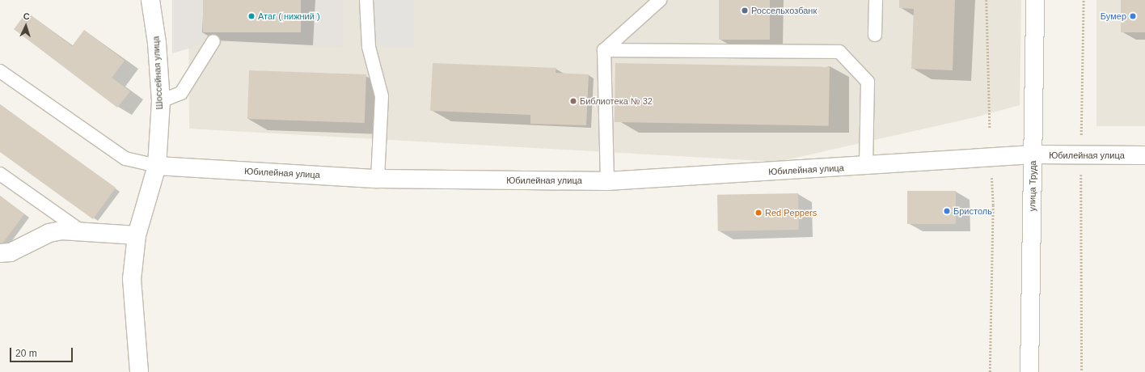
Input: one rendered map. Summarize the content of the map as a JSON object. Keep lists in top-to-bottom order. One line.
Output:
{"streets":{"street":["Шоссейная улица","Юбилейная улица","улица Труда"]},"crossings":[["Шоссейная улица","Юбилейная улица"],["Юбилейная улица","улица Труда"]],"places":["Россельхозбанк","Атаг ( нижний )","Бумер","Библиотека № 32","Бристоль","Red Peppers"],"scale_bar":"20 m","north":"top"}
